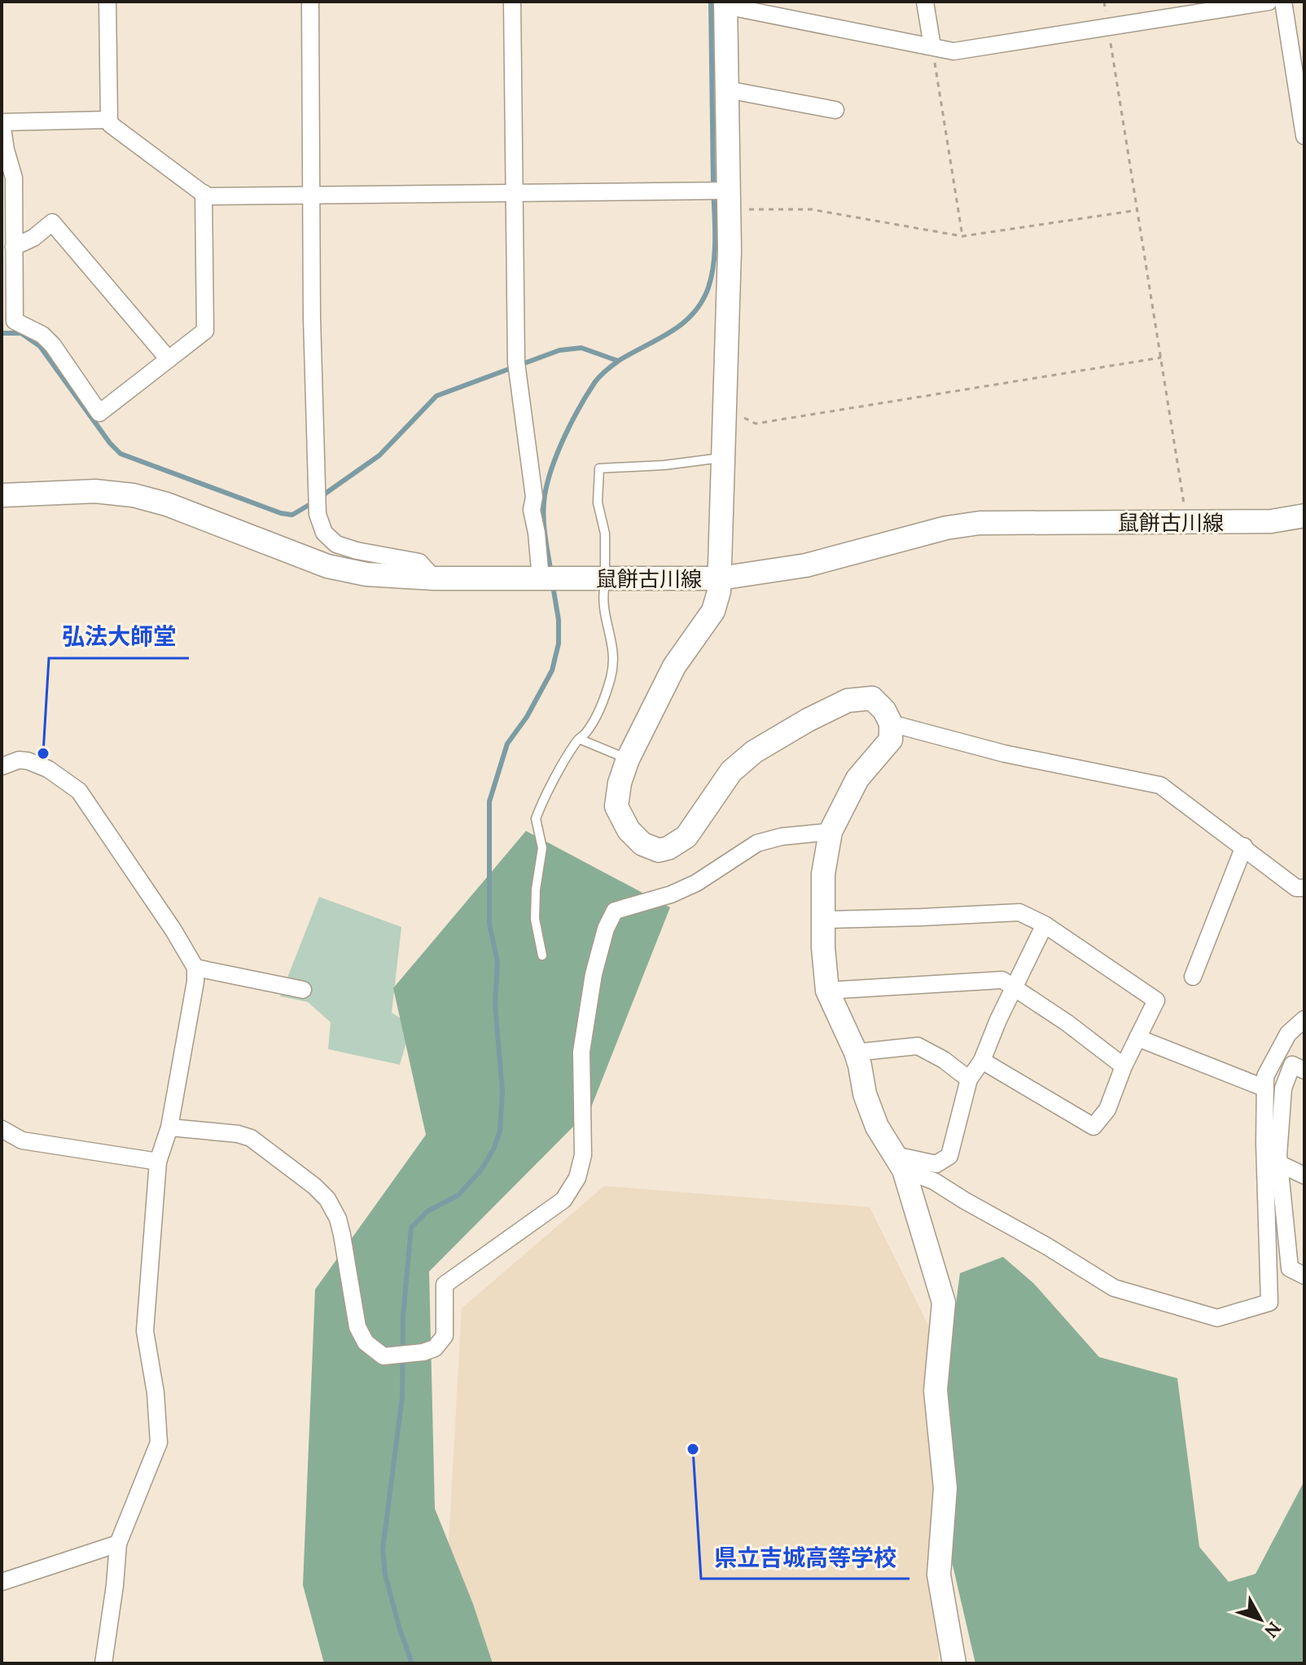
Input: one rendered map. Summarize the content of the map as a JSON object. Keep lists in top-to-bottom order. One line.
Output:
{"streets":{"street":["鼠餅古川線"]},"places":["弘法大師堂","県立吉城高等学校"],"north":"bottom right"}
